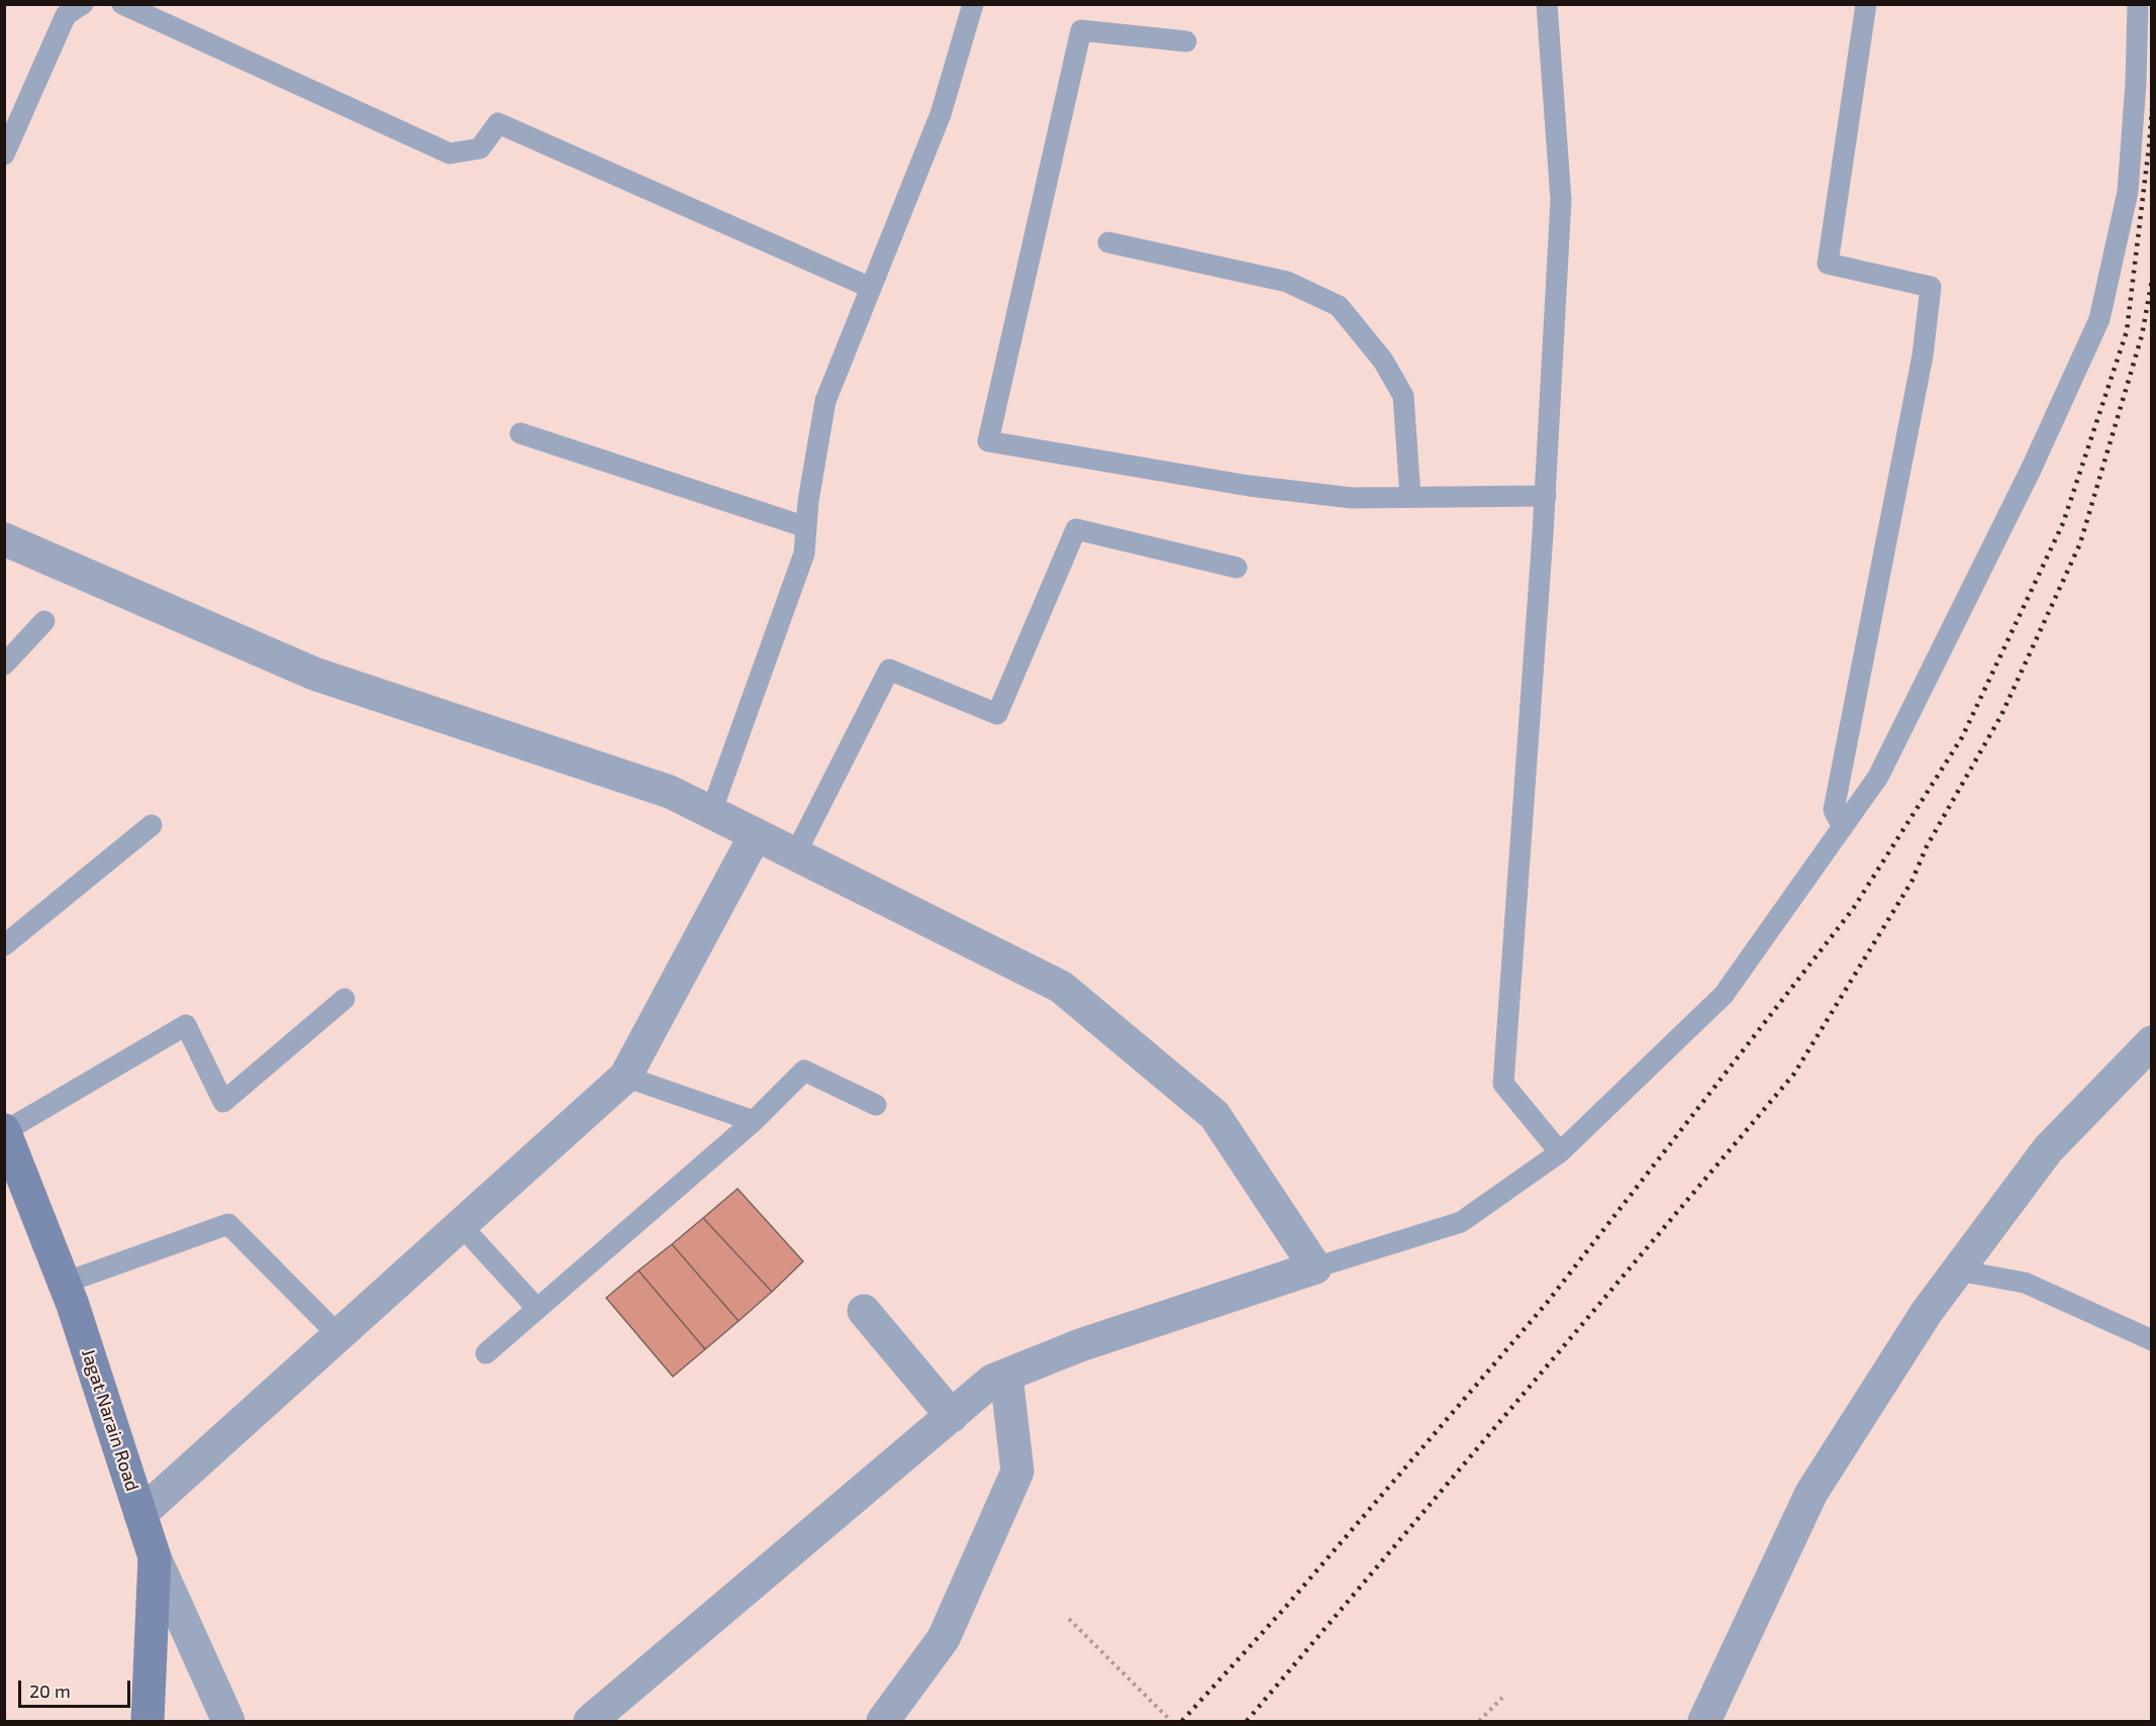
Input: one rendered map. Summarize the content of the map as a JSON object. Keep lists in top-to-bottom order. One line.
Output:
{"streets":{"street":["Jagat Narain Road"]},"scale_bar":"20 m"}
